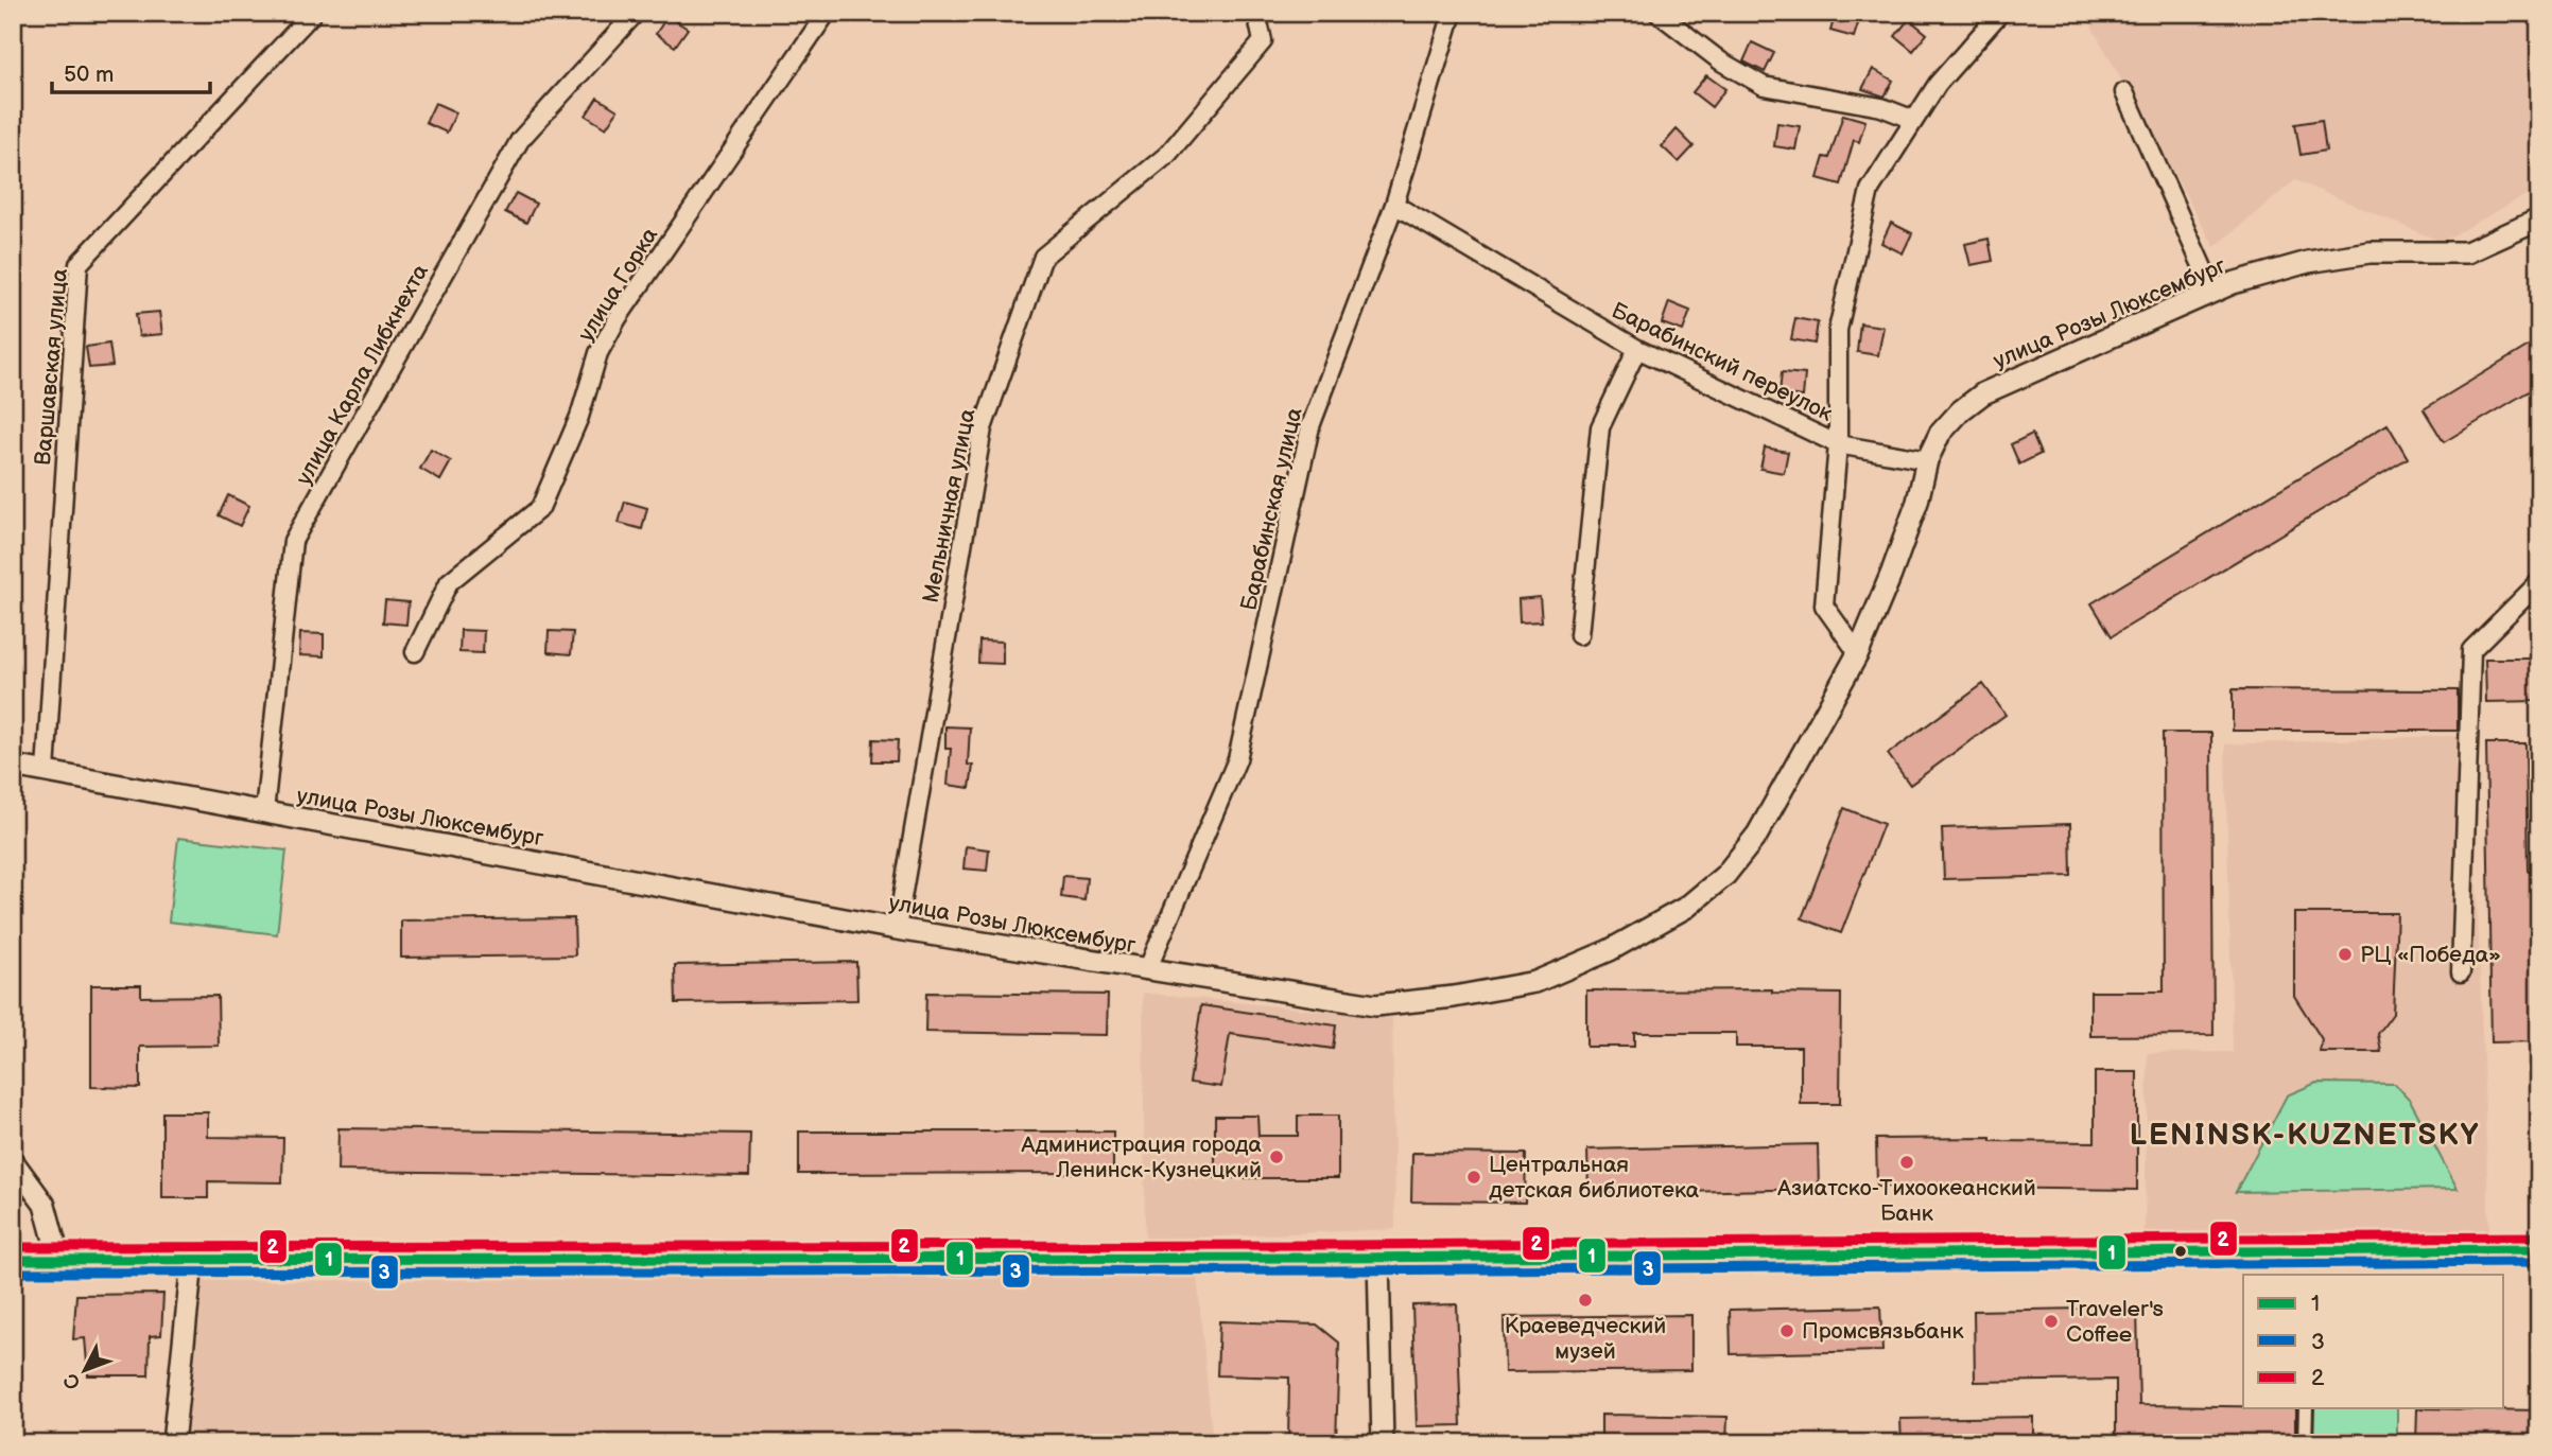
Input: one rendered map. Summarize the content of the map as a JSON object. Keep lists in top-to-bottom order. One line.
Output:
{"streets":{"street":["улица Горка","улица Розы Люксембург","Барабинский переулок","Варшавская улица","улица Карла Либкнехта","Мельничная улица","Барабинская улица"]},"crossings":[["улица Розы Люксембург","Барабинский переулок"],["улица Розы Люксембург","Варшавская улица"],["улица Розы Люксембург","улица Карла Либкнехта"],["улица Розы Люксембург","Мельничная улица"],["улица Розы Люксембург","Барабинская улица"],["Барабинский переулок","Барабинская улица"]],"districts":["LENINSK-KUZNETSKY"],"places":["РЦ «Победа»","Администрация города Ленинск-Кузнецкий","Азиатско-Тихоокеанский Банк","Центральная детская библиотека","Краеведческий музей","Traveler's Coffee","Промсвязьбанк"],"lines":["transit line 2","transit line 1","transit line 3"],"legend":["1","3","2"],"scale_bar":"50 m","north":"bottom left"}
